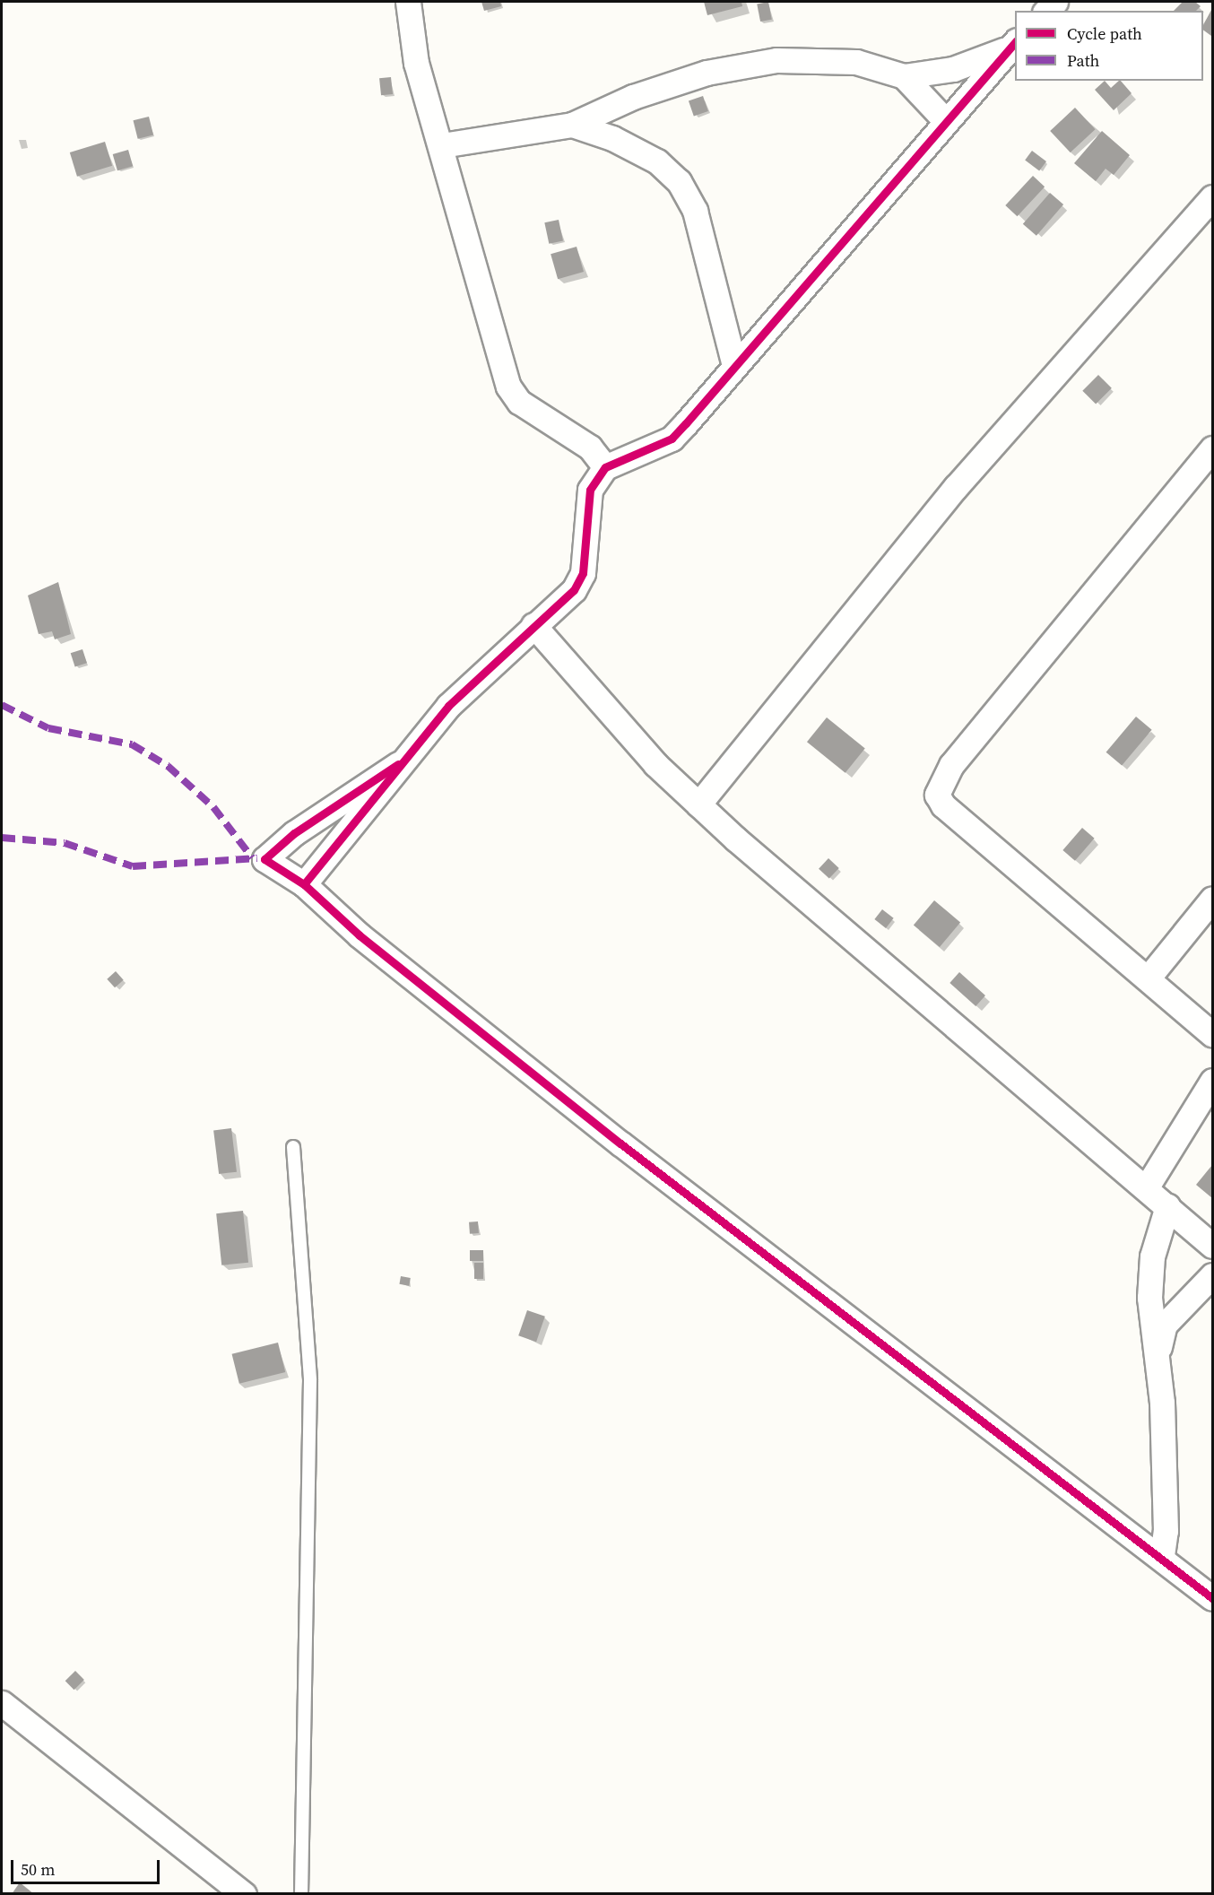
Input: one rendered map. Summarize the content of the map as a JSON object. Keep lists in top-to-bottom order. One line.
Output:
{"legend":["Cycle path","Path"],"scale_bar":"50 m"}
